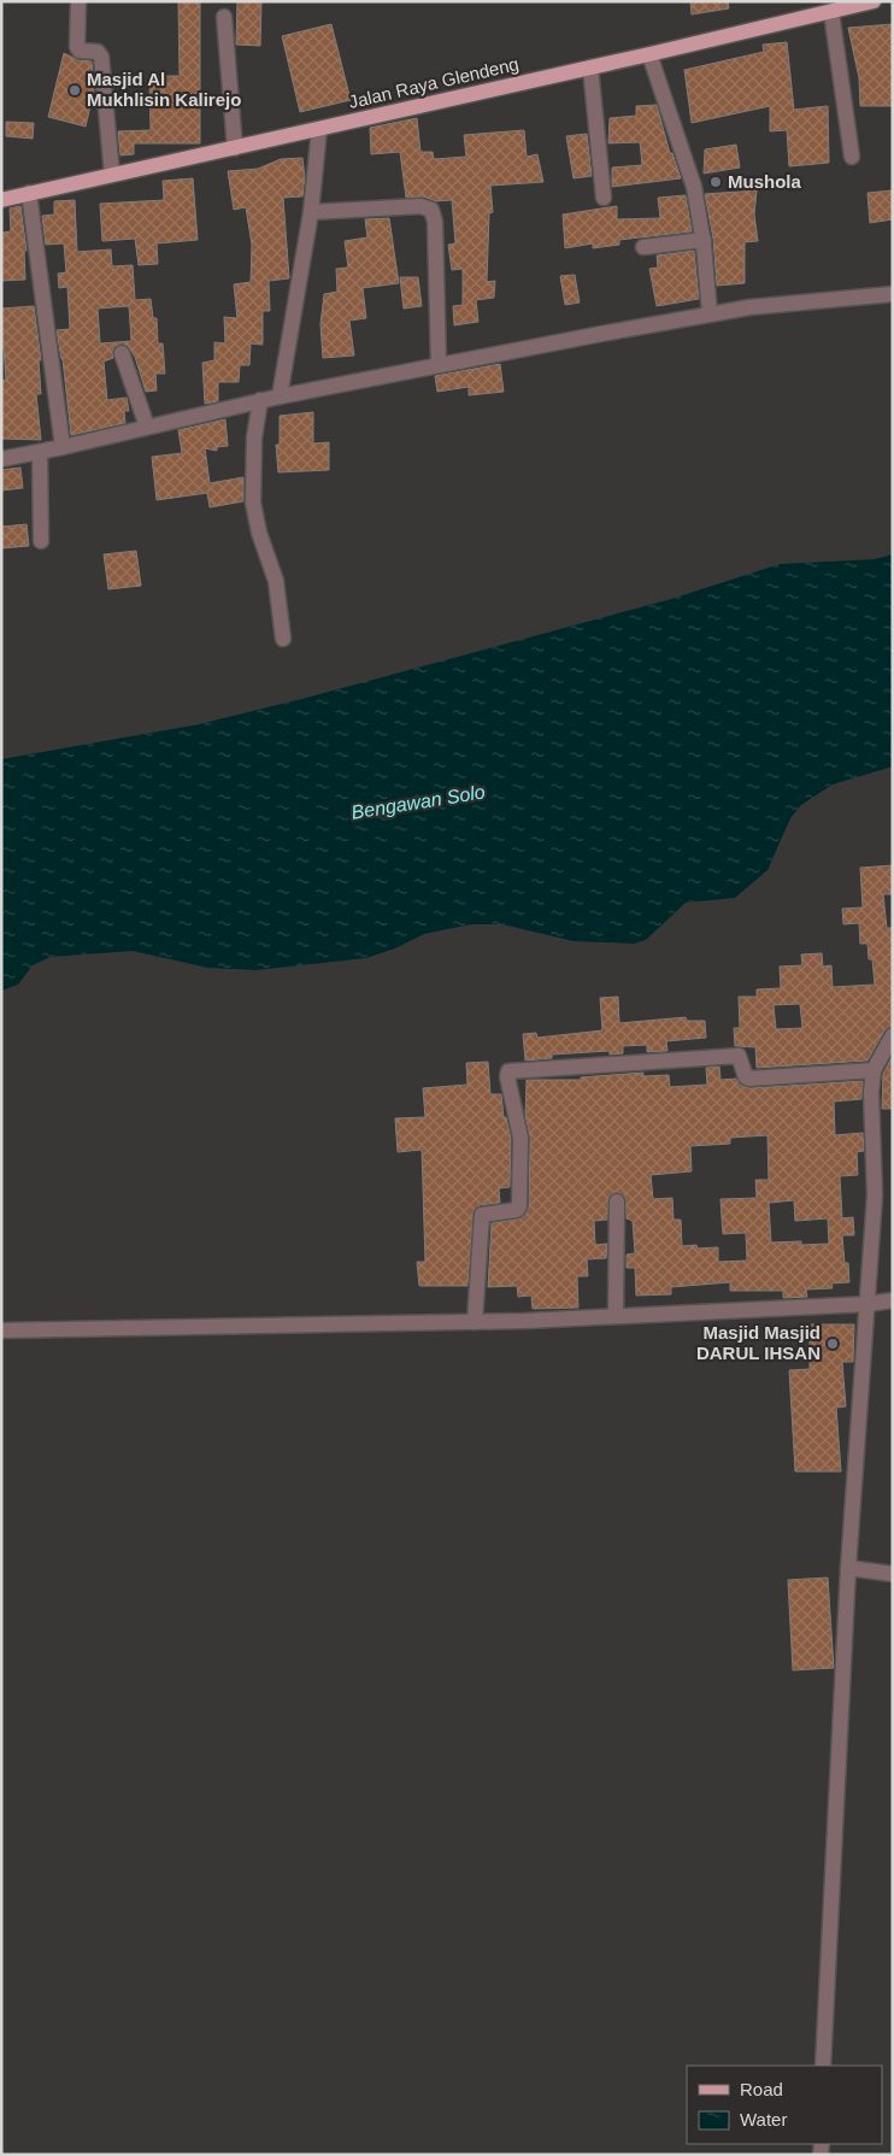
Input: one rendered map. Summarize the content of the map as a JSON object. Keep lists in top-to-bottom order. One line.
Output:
{"streets":{"main road":["Jalan Raya Glendeng"]},"water":["Bengawan Solo"],"places":["Masjid Al Mukhlisin Kalirejo","Mushola","Masjid Masjid DARUL IHSAN"],"legend":["Road","Water"]}
